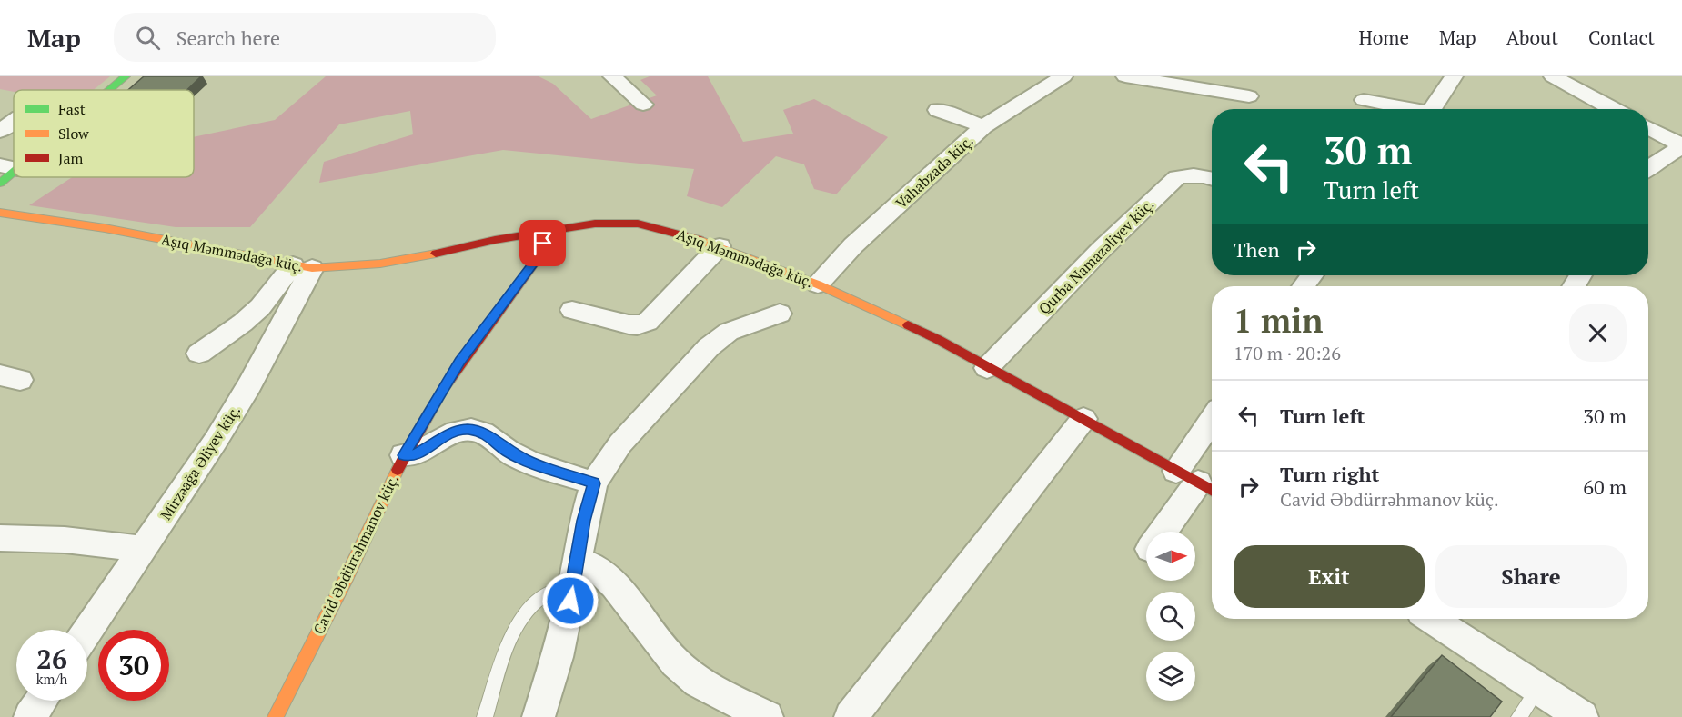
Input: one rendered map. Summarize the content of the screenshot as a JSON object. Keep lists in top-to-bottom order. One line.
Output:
{"streets":{"street":["Vahabzadə küç.","Aşıq Məmmədağa küç.","Qurba Namazəliyev küç.","Mirzəağa Əliyev küç.","Cavid Əbdürrəhmanov küç."]},"crossings":[["Vahabzadə küç.","Aşıq Məmmədağa küç."],["Aşıq Məmmədağa küç.","Qurba Namazəliyev küç."],["Aşıq Məmmədağa küç.","Mirzəağa Əliyev küç."],["Aşıq Məmmədağa küç.","Cavid Əbdürrəhmanov küç."]],"legend":["Fast","Slow","Jam"],"north":"right","page":{"header":"Map","search":"Search here","nav":["Home","Map","About","Contact"],"turn":["30 m","Turn left"],"then":"Then","heading":["1 min","170 m · 20:26"],"list":[{"name":"Turn left","value":"30 m"},{"name":"Turn right","note":"Cavid Əbdürrəhmanov küç.","value":"60 m"}],"buttons":["Exit","Share"],"speed":"26 km/h","limit":"30"}}
